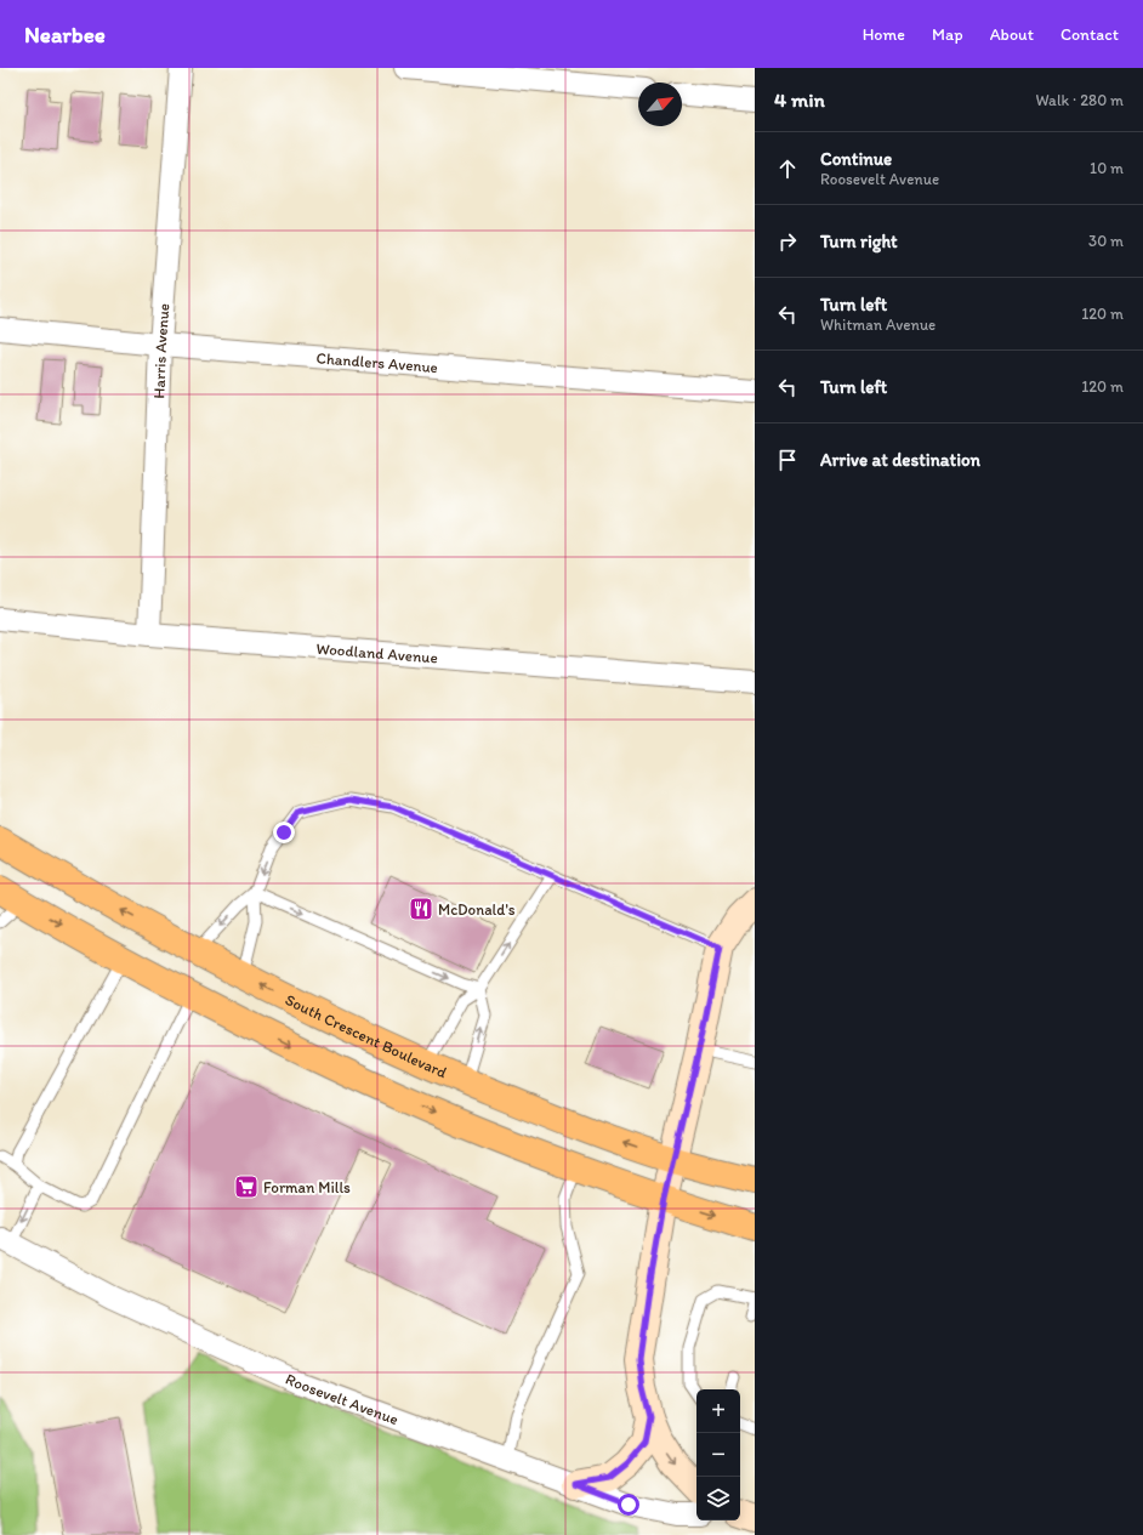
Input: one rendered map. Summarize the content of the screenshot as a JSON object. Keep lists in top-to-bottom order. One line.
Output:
{"streets":{"highway":["South Crescent Boulevard"],"street":["Harris Avenue","Chandlers Avenue","Woodland Avenue","Roosevelt Avenue"]},"crossings":[["Harris Avenue","Chandlers Avenue"],["Harris Avenue","Woodland Avenue"]],"places":{"restaurant":["McDonald's"],"supermarket":["Forman Mills"]},"north":"top right","page":{"header":"Nearbee","nav":["Home","Map","About","Contact"],"heading":["4 min","Walk · 280 m"],"list":[["Continue","Roosevelt Avenue","10 m"],["Turn right","30 m"],["Turn left","Whitman Avenue","120 m"],["Turn left","120 m"],"Arrive at destination"],"map_buttons":["+","−"]}}
